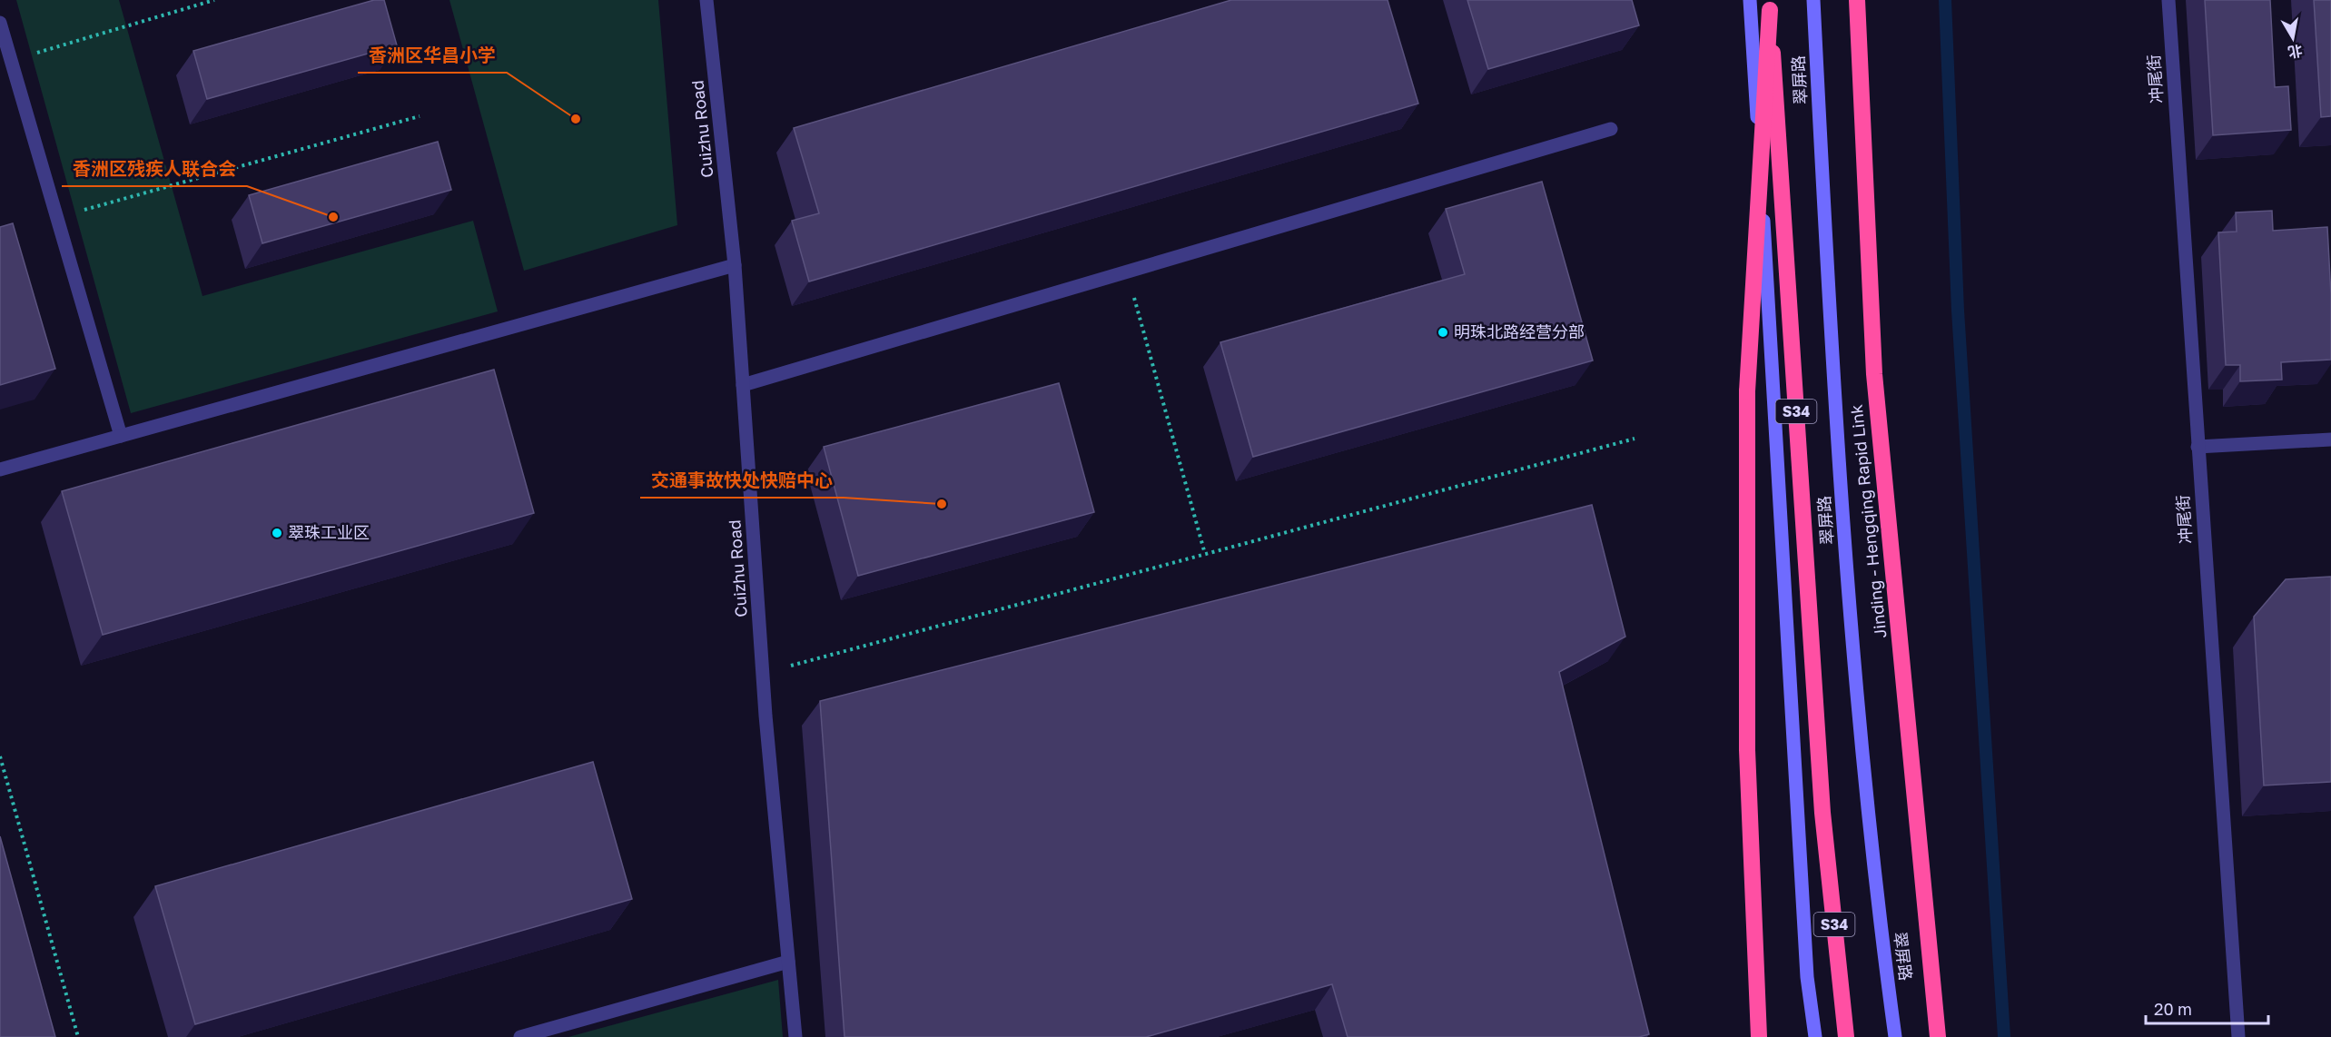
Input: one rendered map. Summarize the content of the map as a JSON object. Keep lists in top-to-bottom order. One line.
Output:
{"streets":{"highway":["S34","Jinding - Hengqing Rapid Link"],"main road":["翠屏路"],"street":["冲尾街","Cuizhu Road"]},"places":["香洲区华昌小学","香洲区残疾人联合会","明珠北路经营分部","交通事故快处快赔中心","翠珠工业区"],"scale_bar":"20 m","north":"bottom"}
